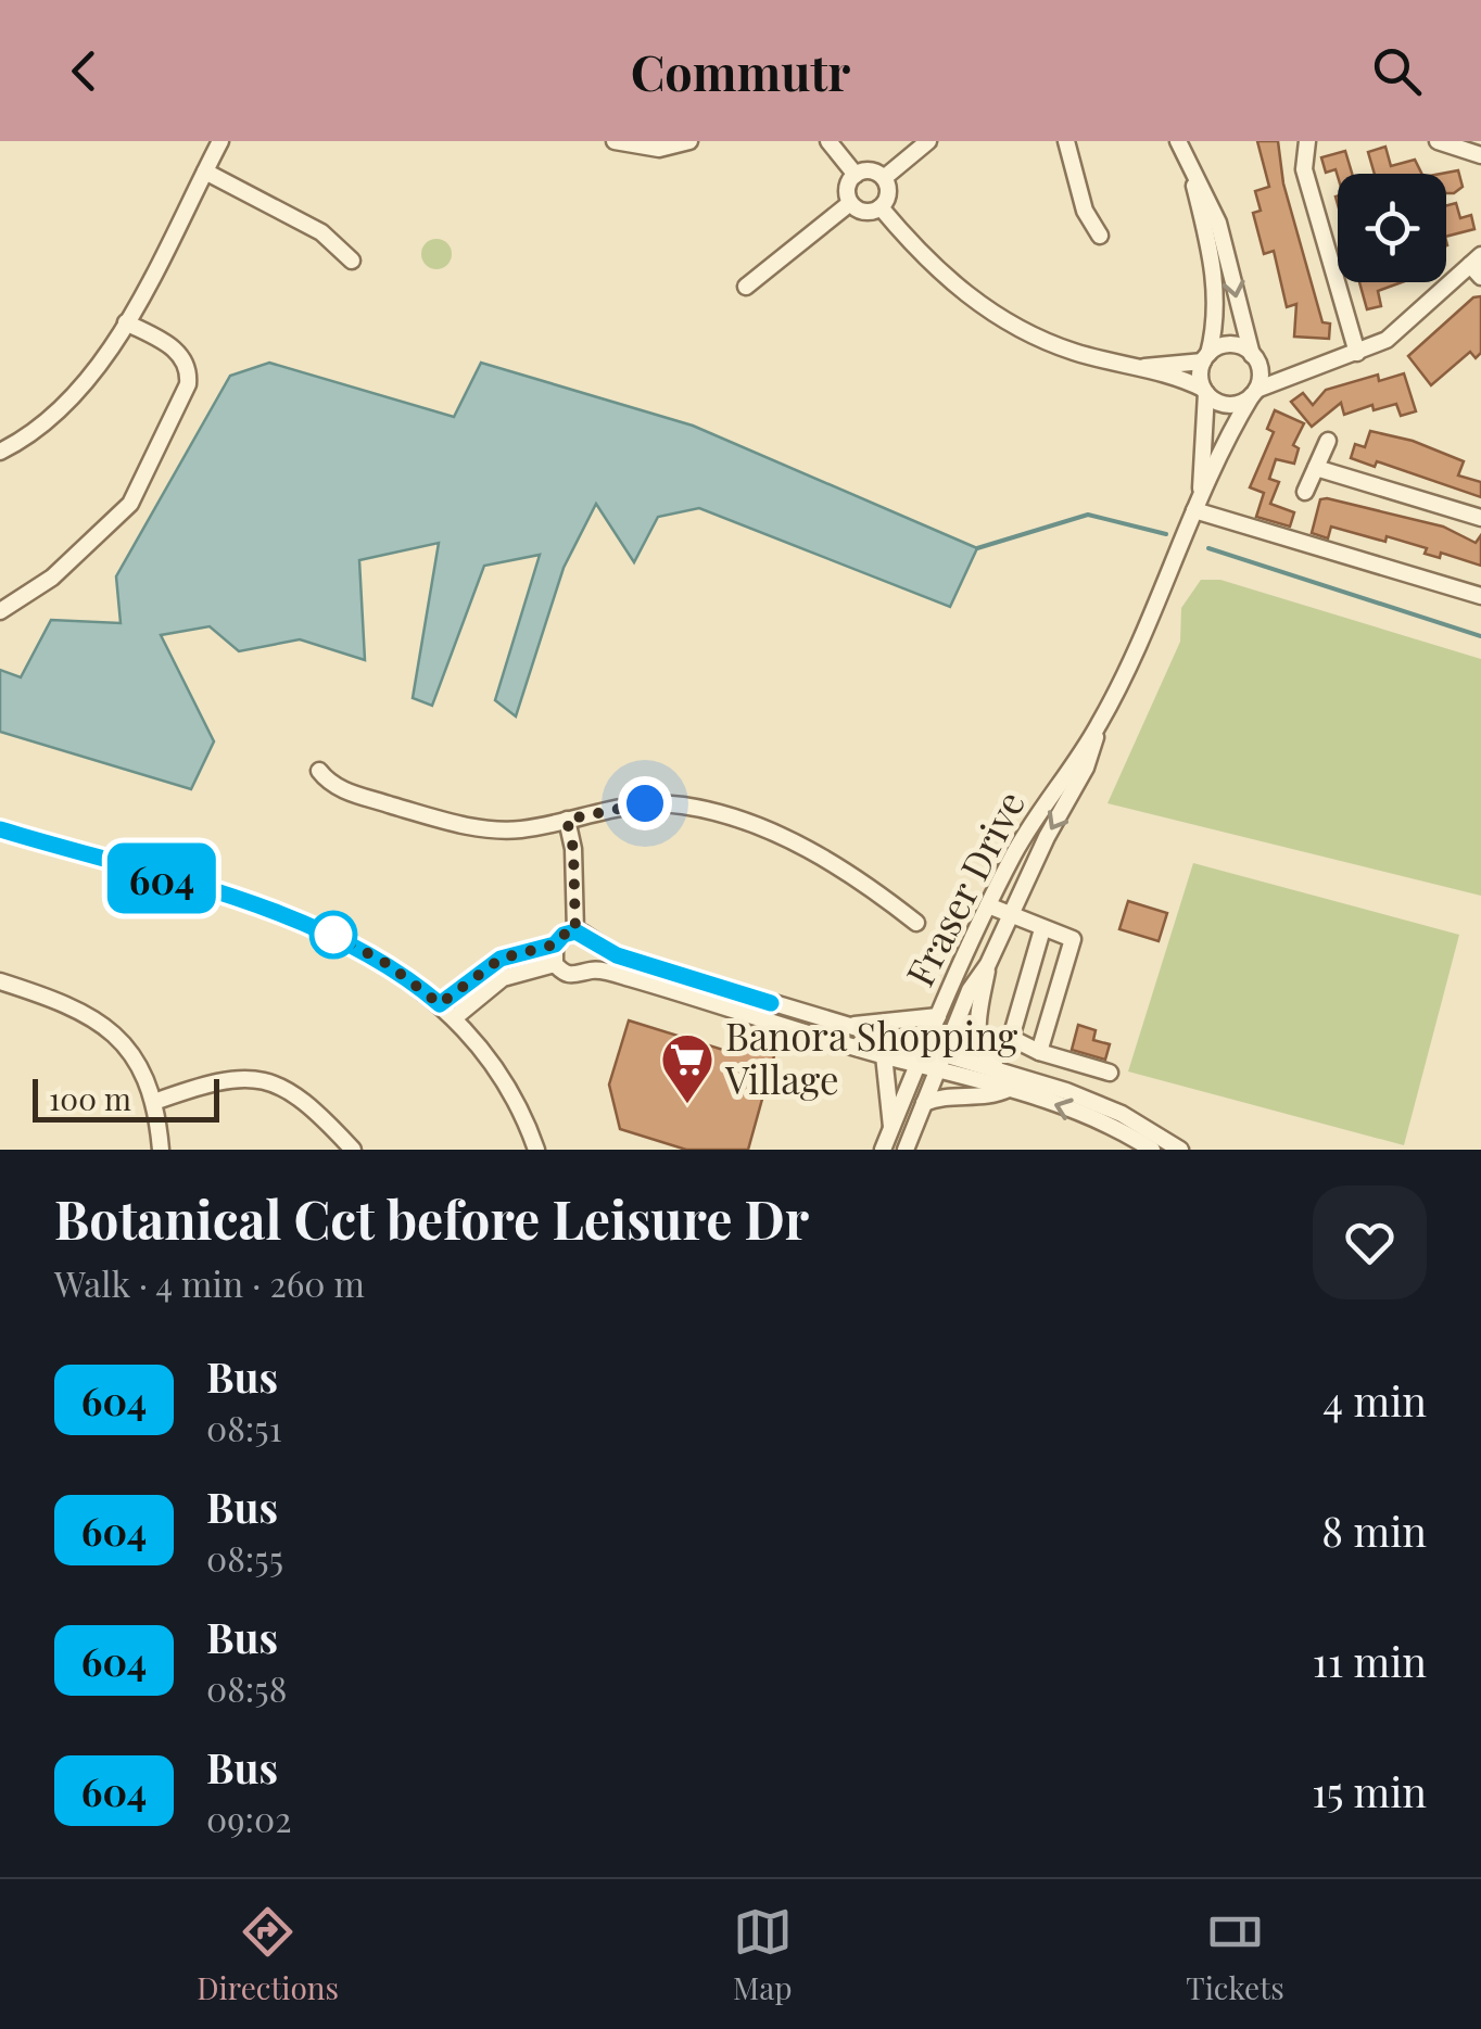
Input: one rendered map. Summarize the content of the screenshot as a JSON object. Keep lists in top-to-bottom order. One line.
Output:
{"streets":{"street":["Fraser Drive"]},"places":{"supermarket":["Banora Shopping Village"]},"lines":["bus line 604"],"scale_bar":"100 m","page":{"header":"Commutr","on_map":"604","scale":"100 m","heading":["Botanical Cct before Leisure Dr","Walk · 4 min · 260 m"],"list":[{"mark":"604","name":"Bus","note":"08:51","value":"4 min"},{"mark":"604","name":"Bus","note":"08:55","value":"8 min"},{"mark":"604","name":"Bus","note":"08:58","value":"11 min"},{"mark":"604","name":"Bus","note":"09:02","value":"15 min"}],"tabs":["Directions","Map","Tickets"]}}
